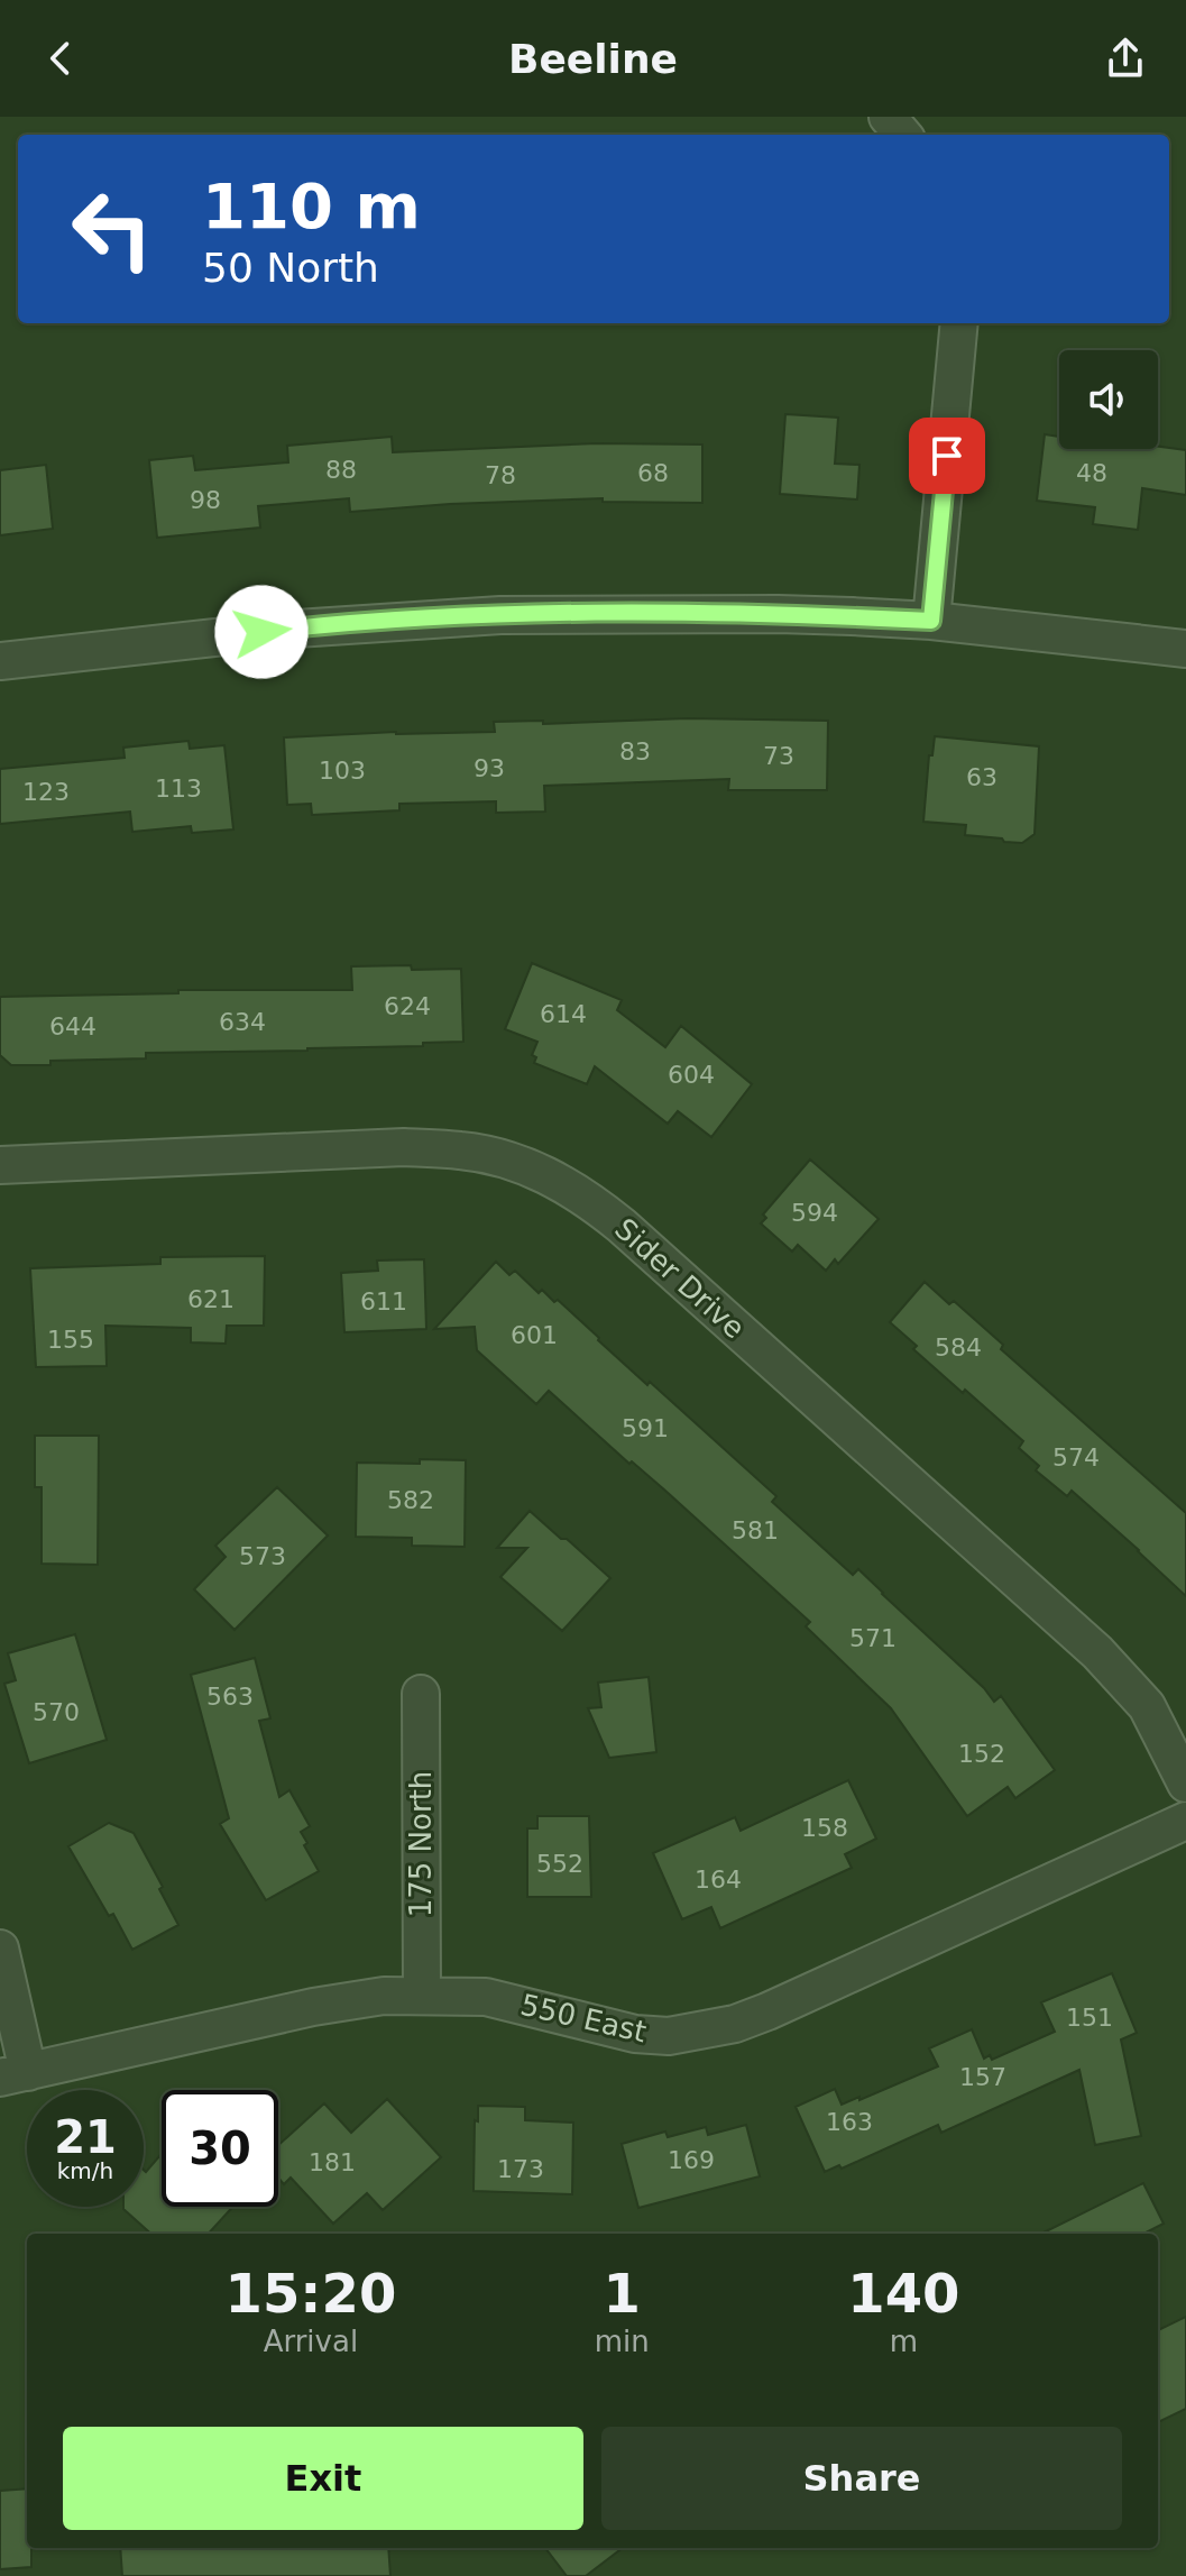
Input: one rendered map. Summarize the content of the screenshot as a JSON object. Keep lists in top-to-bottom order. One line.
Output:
{"streets":{"street":["Sider Drive","175 North","550 East"]},"crossings":[["175 North","550 East"]],"house_numbers":["88","68","48","78","98","83","73","93","103","63","113","123","624","614","634","644","604","594","621","611","601","155","584","591","574","582","581","573","571","563","570","152","158","552","164","151","157","163","169","181","173"],"page":{"header":"Beeline","turn":["110 m","50 North"],"speed":"21 km/h","limit":"30","eta":["15:20","Arrival","1","min","140","m"],"buttons":["Exit","Share"]}}
